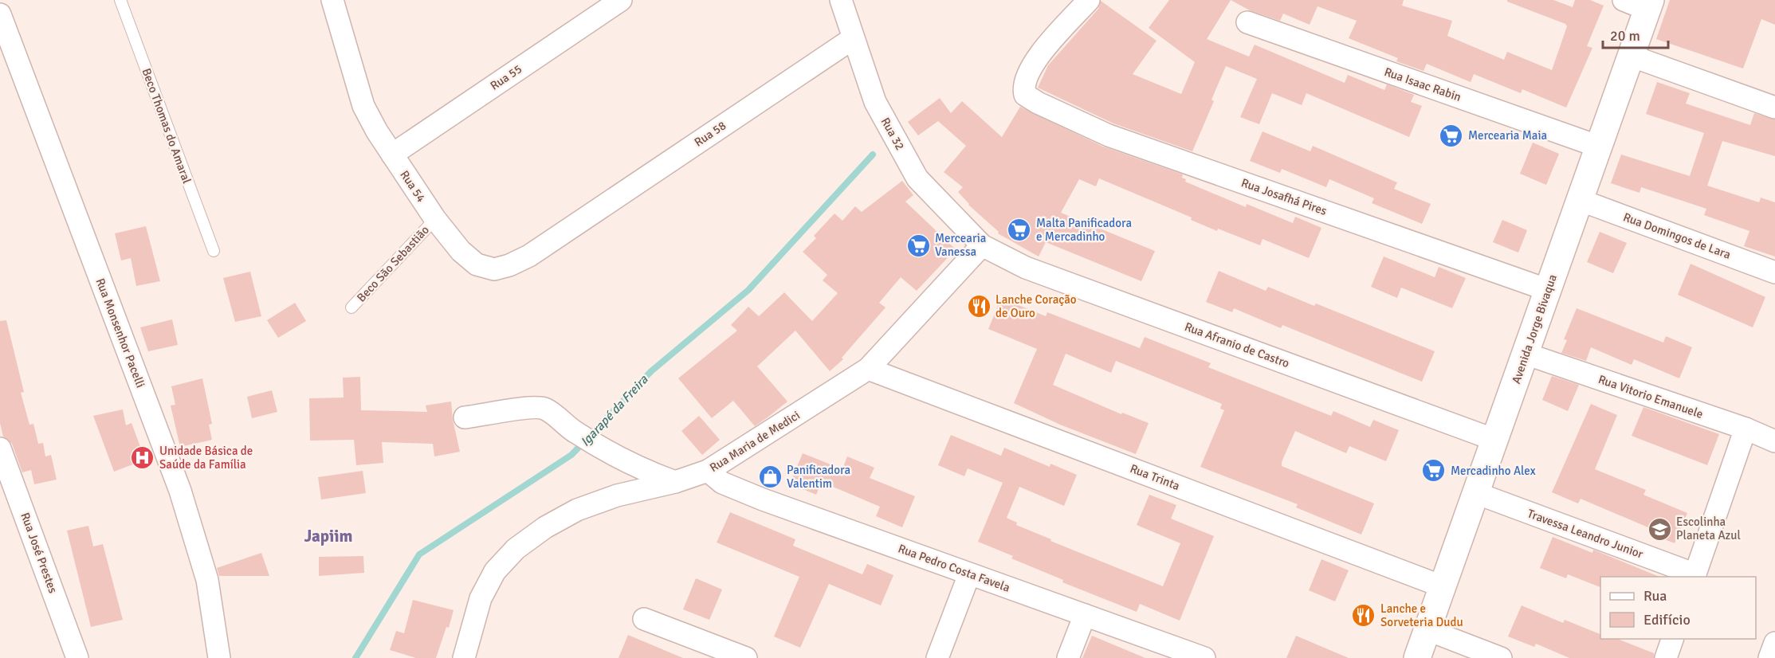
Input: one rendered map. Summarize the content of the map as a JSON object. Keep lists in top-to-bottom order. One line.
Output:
{"streets":{"street":["Rua 55","Rua Isaac Rabin","Rua 58","Rua 32","Rua 54","Rua Josafhá Pires","Rua Domingos de Lara","Avenida Jorge Bivaqua","Rua Monsenhor Pacelli","Rua Afranio de Castro","Rua Vitorio Emanuele","Rua Maria de Medici","Rua Trinta","Travessa Leandro Junior","Rua José Prestes","Rua Pedro Costa Favela"],"lane":["Beco Thomas do Amaral","Beco São Sebastião"]},"crossings":[["Rua 55","Rua 54"],["Rua Isaac Rabin","Avenida Jorge Bivaqua"],["Rua 58","Rua 32"],["Rua 58","Rua 54"],["Rua 32","Rua Afranio de Castro"],["Rua 32","Rua Maria de Medici"],["Rua 54","Beco São Sebastião"],["Rua Josafhá Pires","Avenida Jorge Bivaqua"],["Rua Domingos de Lara","Avenida Jorge Bivaqua"],["Avenida Jorge Bivaqua","Rua Afranio de Castro"],["Avenida Jorge Bivaqua","Rua Vitorio Emanuele"],["Avenida Jorge Bivaqua","Rua Trinta"],["Avenida Jorge Bivaqua","Travessa Leandro Junior"],["Rua Afranio de Castro","Rua Maria de Medici"],["Rua Maria de Medici","Rua Trinta"],["Rua Maria de Medici","Rua Pedro Costa Favela"]],"districts":["Japiim"],"water":["Igarapé da Freira"],"places":{"supermarket":["Mercearia Maia","Malta Panificadora e Mercadinho","Mercearia Vanessa","Mercadinho Alex"],"restaurant":["Lanche Coração de Ouro","Lanche e Sorveteria Dudu"],"hospital":["Unidade Básica de Saúde da Família"],"shop":["Panificadora Valentim"],"school or university":["Escolinha Planeta Azul"]},"legend":["Rua","Edifício"],"scale_bar":"20 m"}
